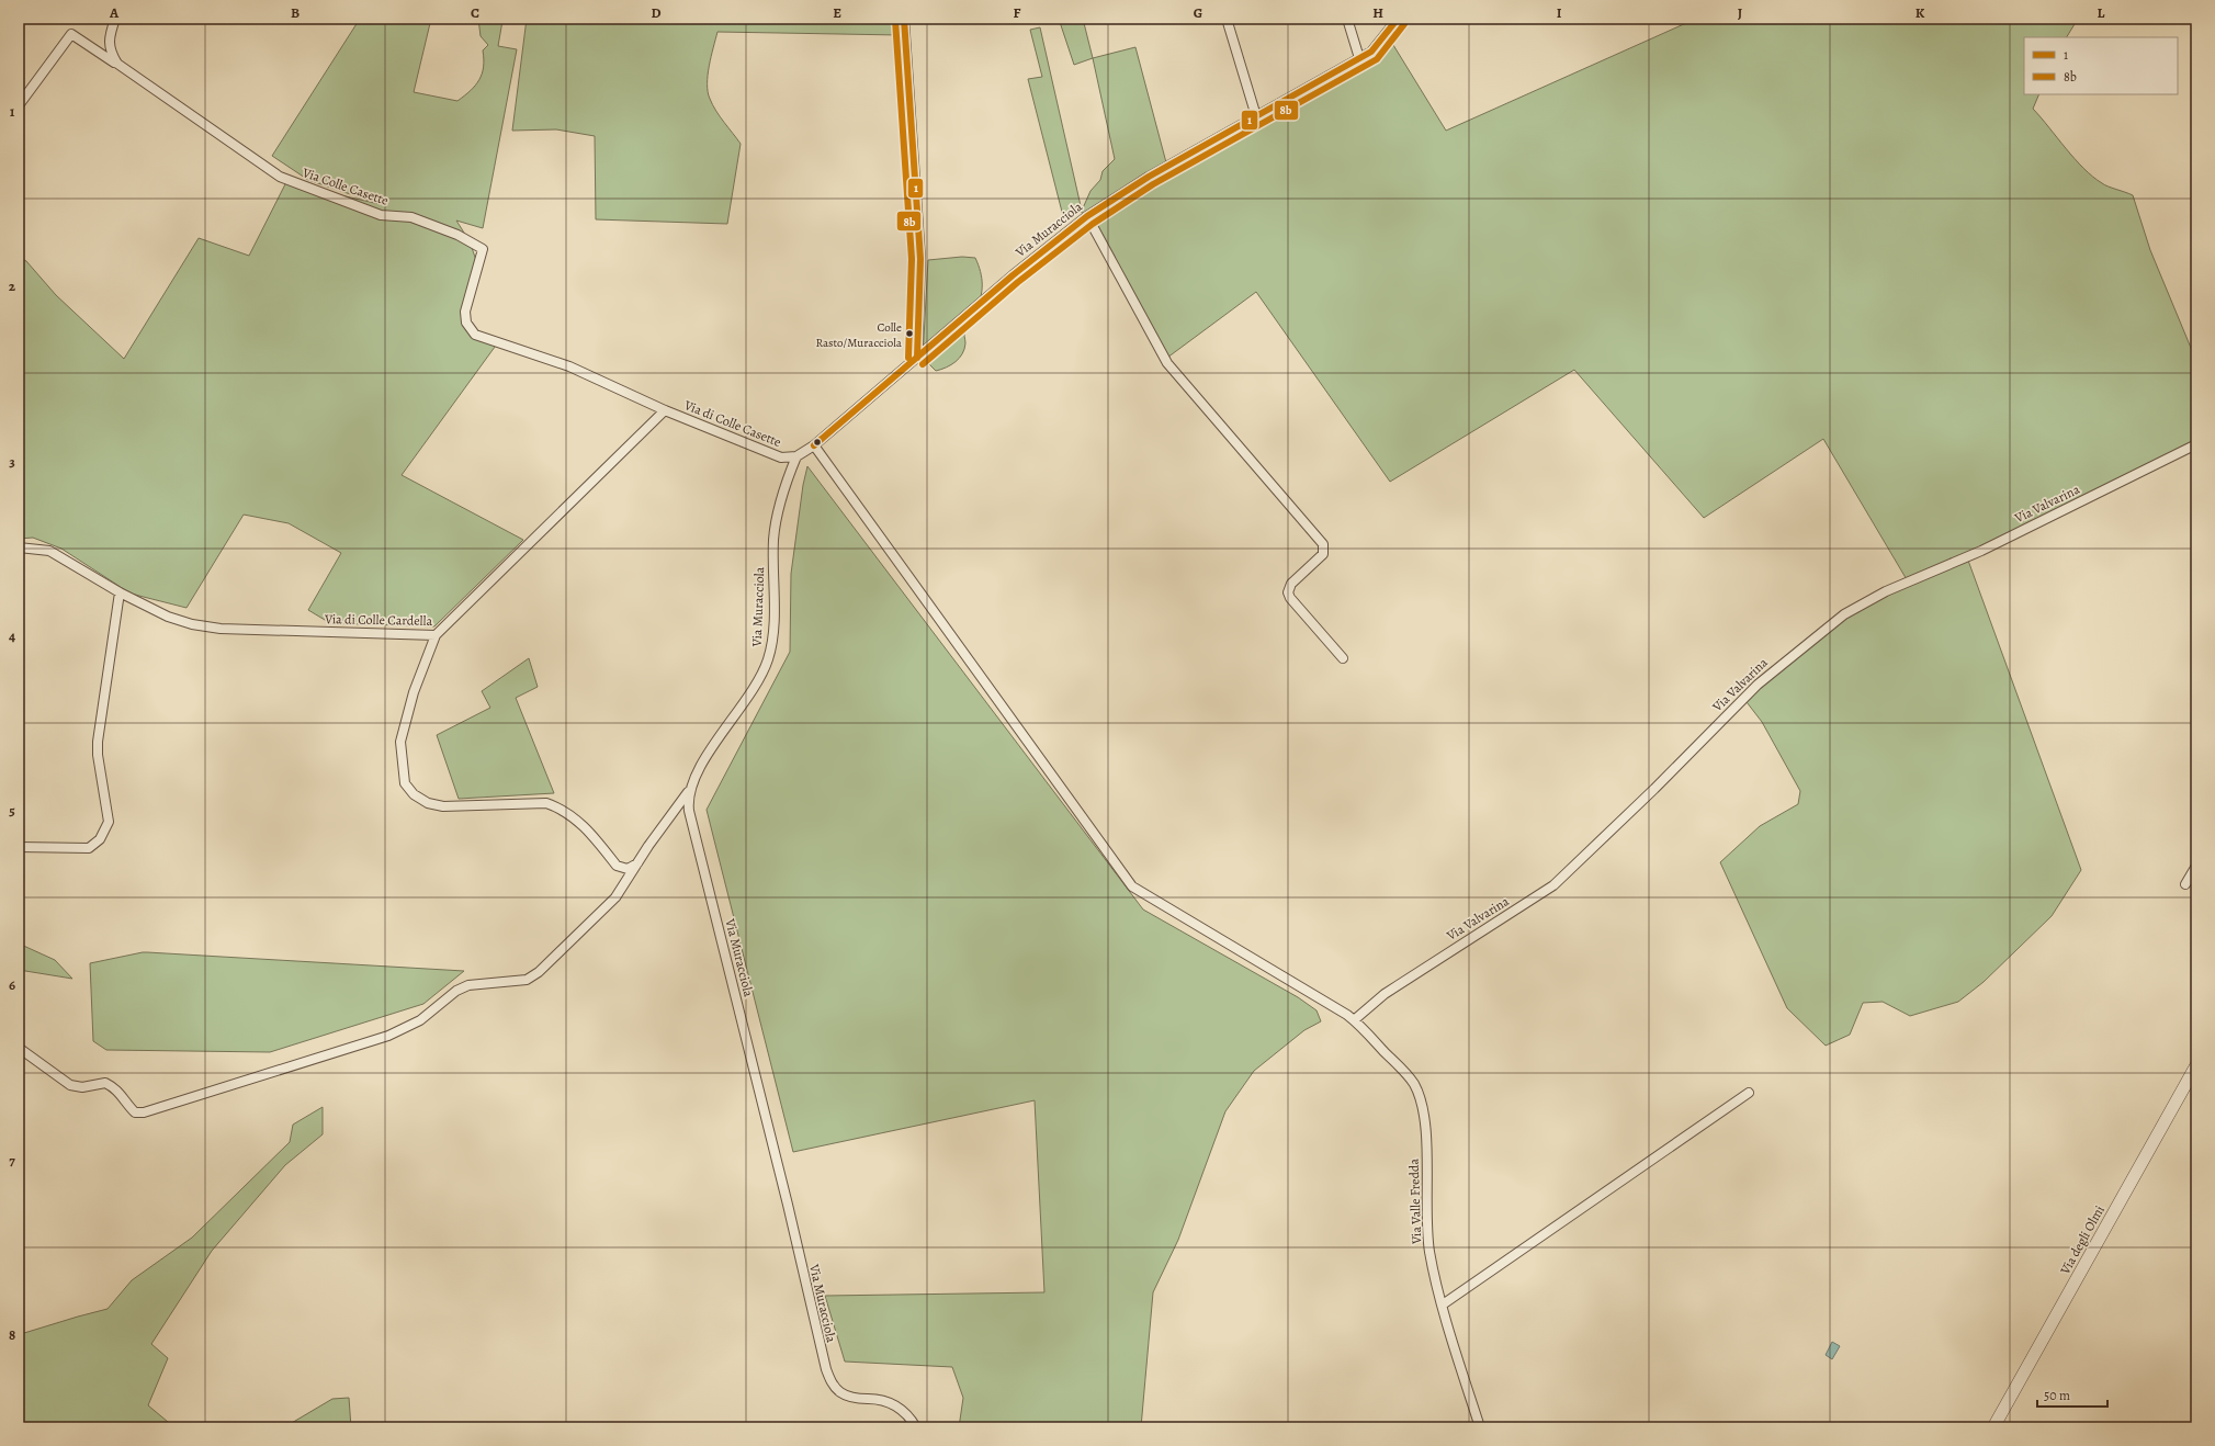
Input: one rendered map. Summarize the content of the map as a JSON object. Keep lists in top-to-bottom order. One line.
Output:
{"streets":{"street":["Via Colle Casette","Via Muracciola","Via di Colle Casette","Via Valvarina","Via di Colle Cardella","Via Valle Fredda","Via degli Olmi"]},"crossings":[["Via Colle Casette","Via di Colle Casette"],["Via Colle Casette","Via di Colle Cardella"],["Via Muracciola","Via di Colle Casette"],["Via Muracciola","Via Valle Fredda"],["Via di Colle Casette","Via di Colle Cardella"],["Via Valvarina","Via Valle Fredda"]],"places":["Colle Rasto/Muracciola"],"lines":["transit line 1","transit line 8b"],"legend":["1","8b"],"scale_bar":"50 m","grid":{"columns":["A","B","C","D","E","F","G","H","I","J","K","L"],"rows":["1","2","3","4","5","6","7","8"]}}
